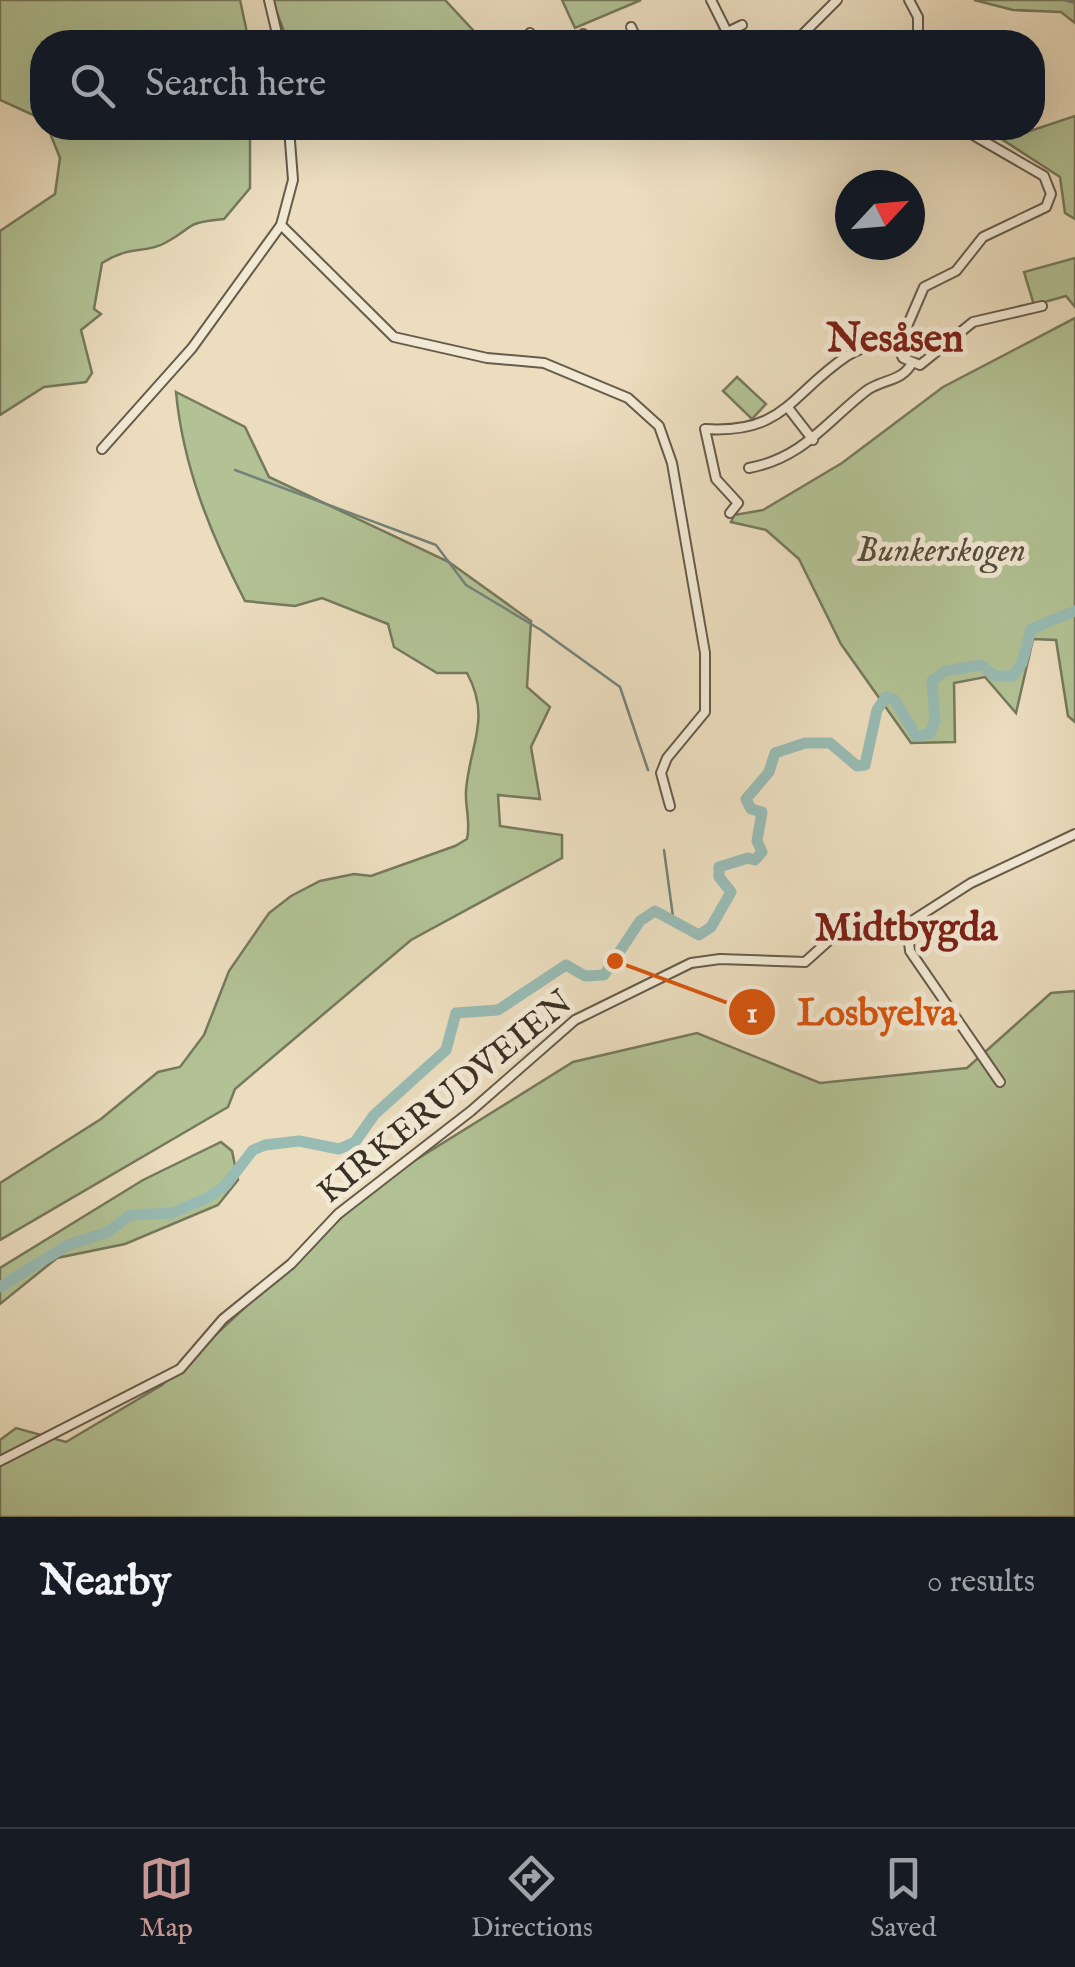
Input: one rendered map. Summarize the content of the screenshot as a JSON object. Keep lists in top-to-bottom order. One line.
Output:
{"streets":{"street":["KIRKERUDVEIEN"]},"districts":["Nesåsen","Midtbygda"],"parks":["Bunkerskogen"],"places":["Losbyelva"],"north":"top right","page":{"search":"Search here","heading":["Nearby","0 results"],"nav":["Map","Directions","Saved"]}}
